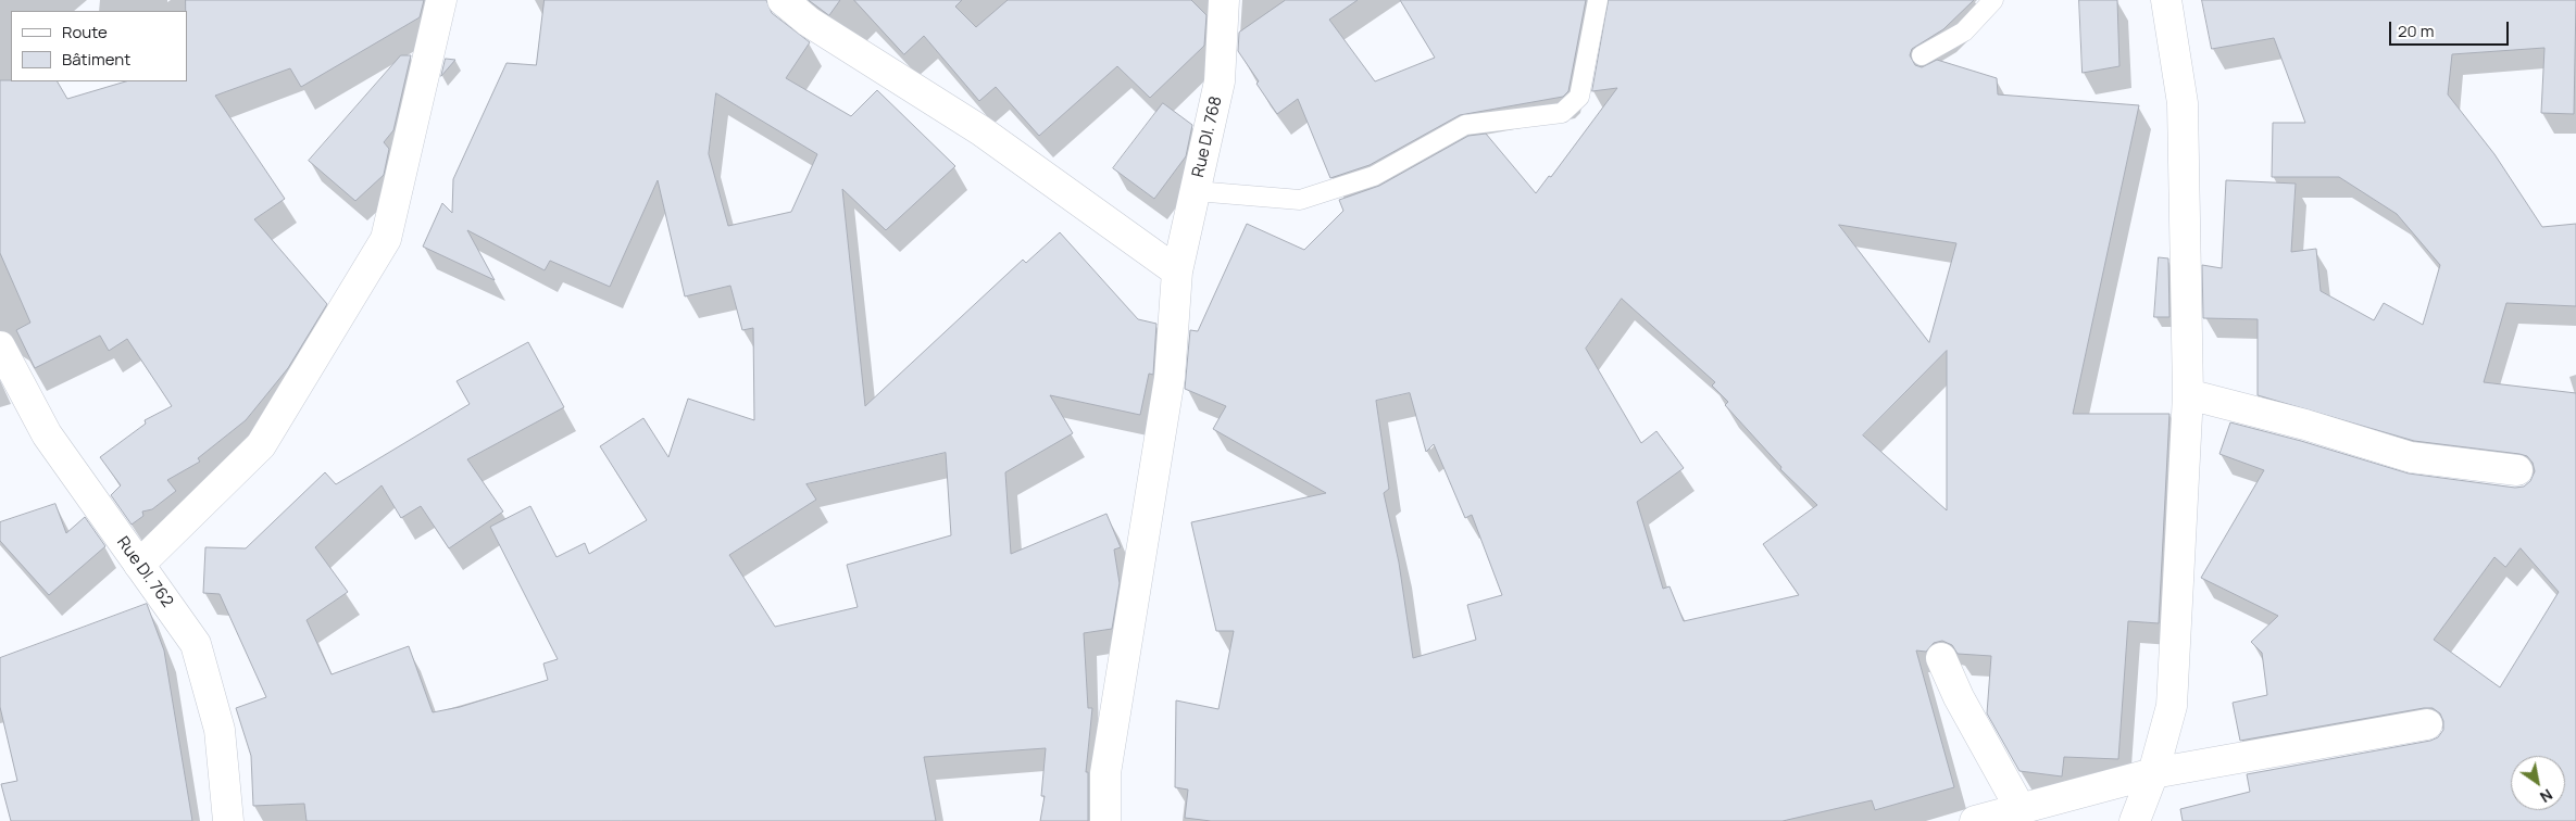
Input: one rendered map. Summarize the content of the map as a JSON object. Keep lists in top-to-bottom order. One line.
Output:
{"streets":{"street":["Rue DI. 768","Rue DI. 762"]},"legend":["Route","Bâtiment"],"scale_bar":"20 m","north":"bottom right"}
